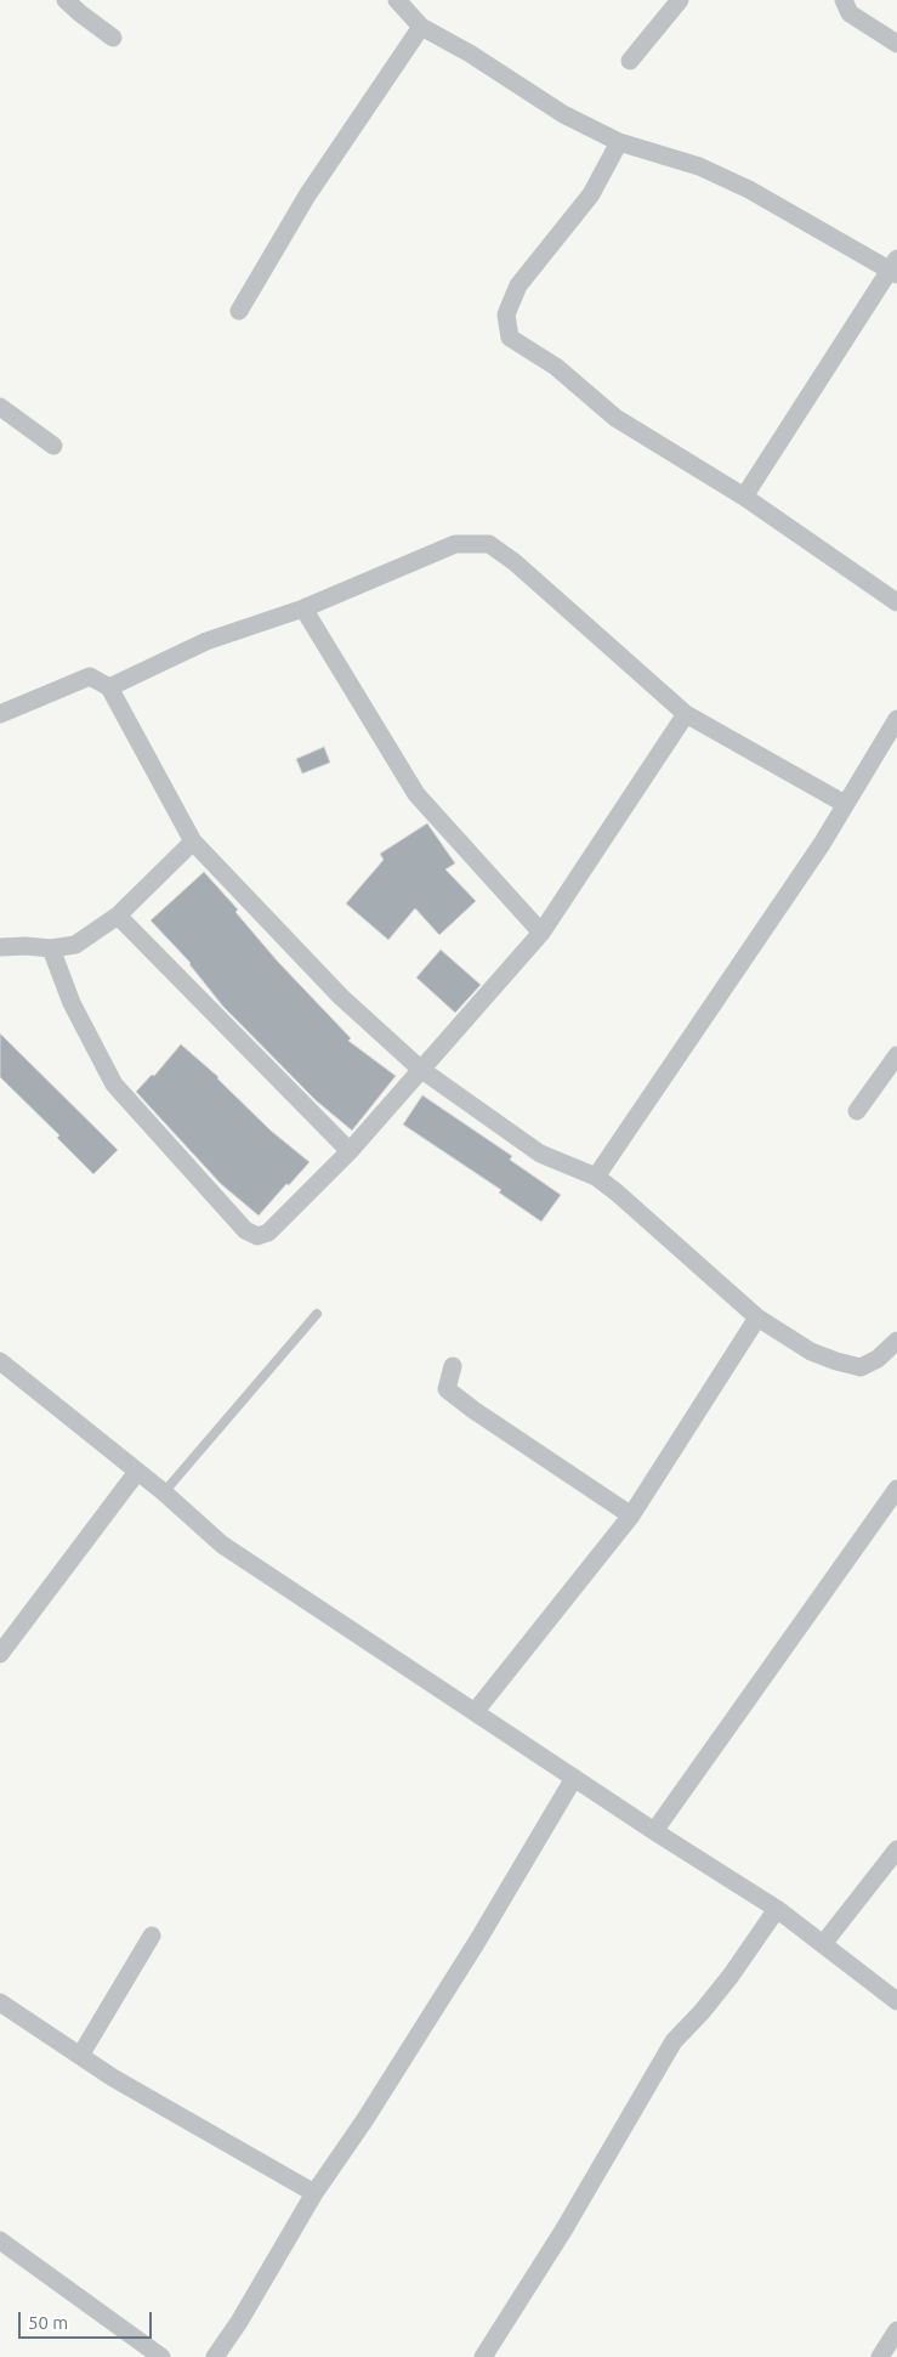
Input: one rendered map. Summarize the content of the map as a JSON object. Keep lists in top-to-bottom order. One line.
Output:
{"scale_bar":"50 m"}
